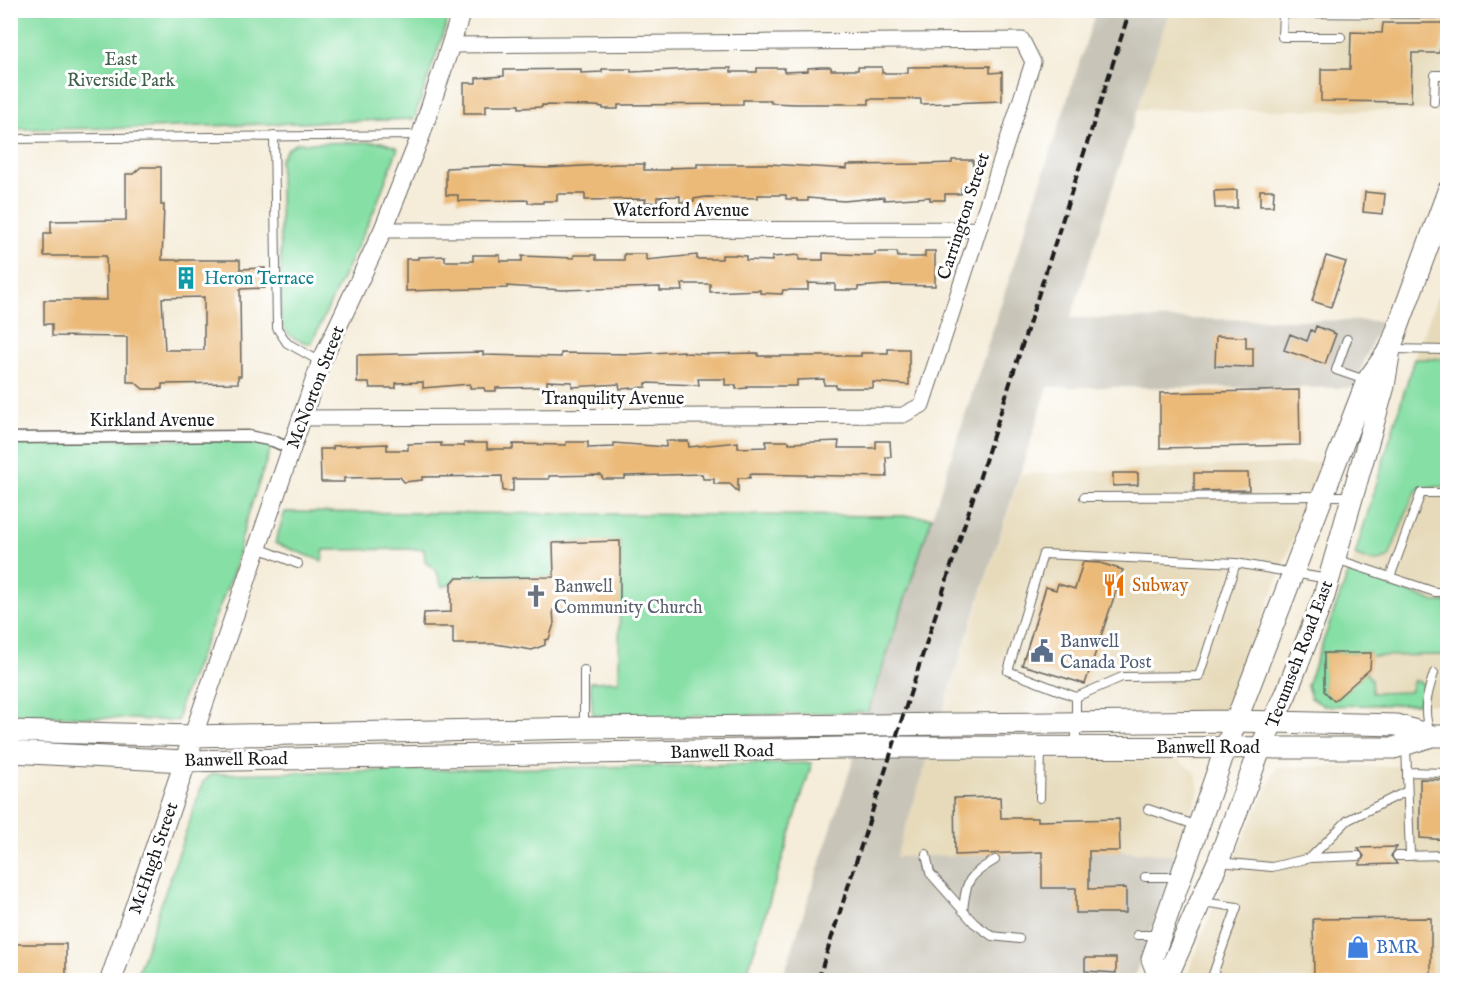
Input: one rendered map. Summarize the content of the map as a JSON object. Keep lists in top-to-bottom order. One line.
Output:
{"streets":{"main road":["Tecumseh Road East","Banwell Road","McHugh Street"],"street":["Waterford Avenue","Carrington Street","McNorton Street","Tranquility Avenue","Kirkland Avenue"]},"crossings":[["Waterford Avenue","Carrington Street"],["Waterford Avenue","McNorton Street"],["Carrington Street","McNorton Street"],["Carrington Street","Tranquility Avenue"],["McNorton Street","Tranquility Avenue"],["McNorton Street","Kirkland Avenue"],["McNorton Street","Banwell Road"],["McNorton Street","McHugh Street"],["Tecumseh Road East","Banwell Road"],["Banwell Road","McHugh Street"]],"parks":["East Riverside Park"],"places":{"building":["Heron Terrace"],"restaurant":["Subway"],"church":["Banwell Community Church"],"public building":["Banwell Canada Post"],"shop":["BMR"]}}
